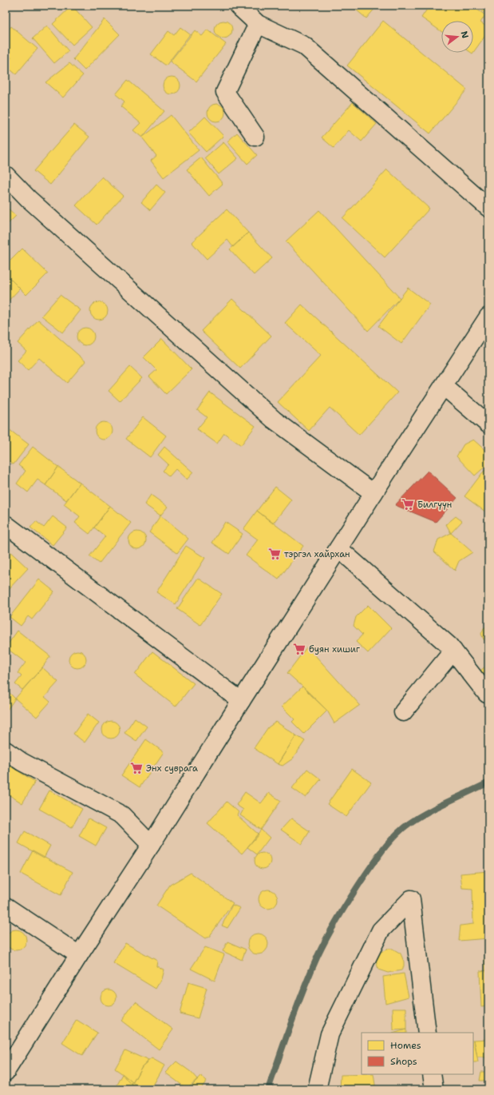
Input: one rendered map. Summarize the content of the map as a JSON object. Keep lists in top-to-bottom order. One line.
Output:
{"places":{"supermarket":["Билгүүн","тэргэл хайрхан","буян хишиг","Энх суврага"]},"legend":["Homes","Shops"],"north":"right"}
